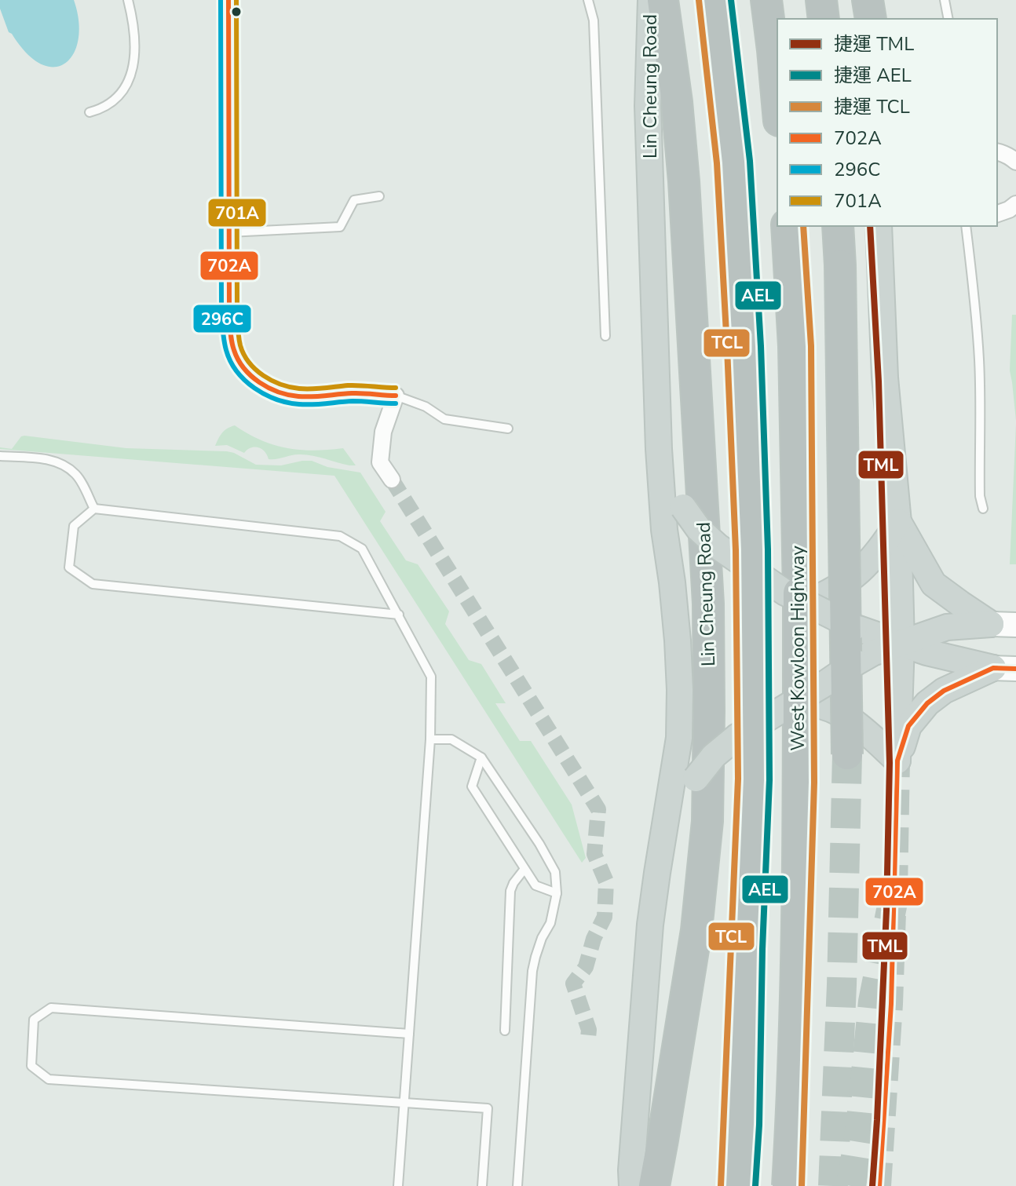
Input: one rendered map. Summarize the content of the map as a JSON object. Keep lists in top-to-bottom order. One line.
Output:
{"streets":{"highway":["Lin Cheung Road","West Kowloon Highway"]},"lines":["metro line AEL","metro line TCL","transit line 702A","transit line 296C","transit line 701A","metro line TML"],"legend":["捷運 TML","捷運 AEL","捷運 TCL","702A","296C","701A"]}
